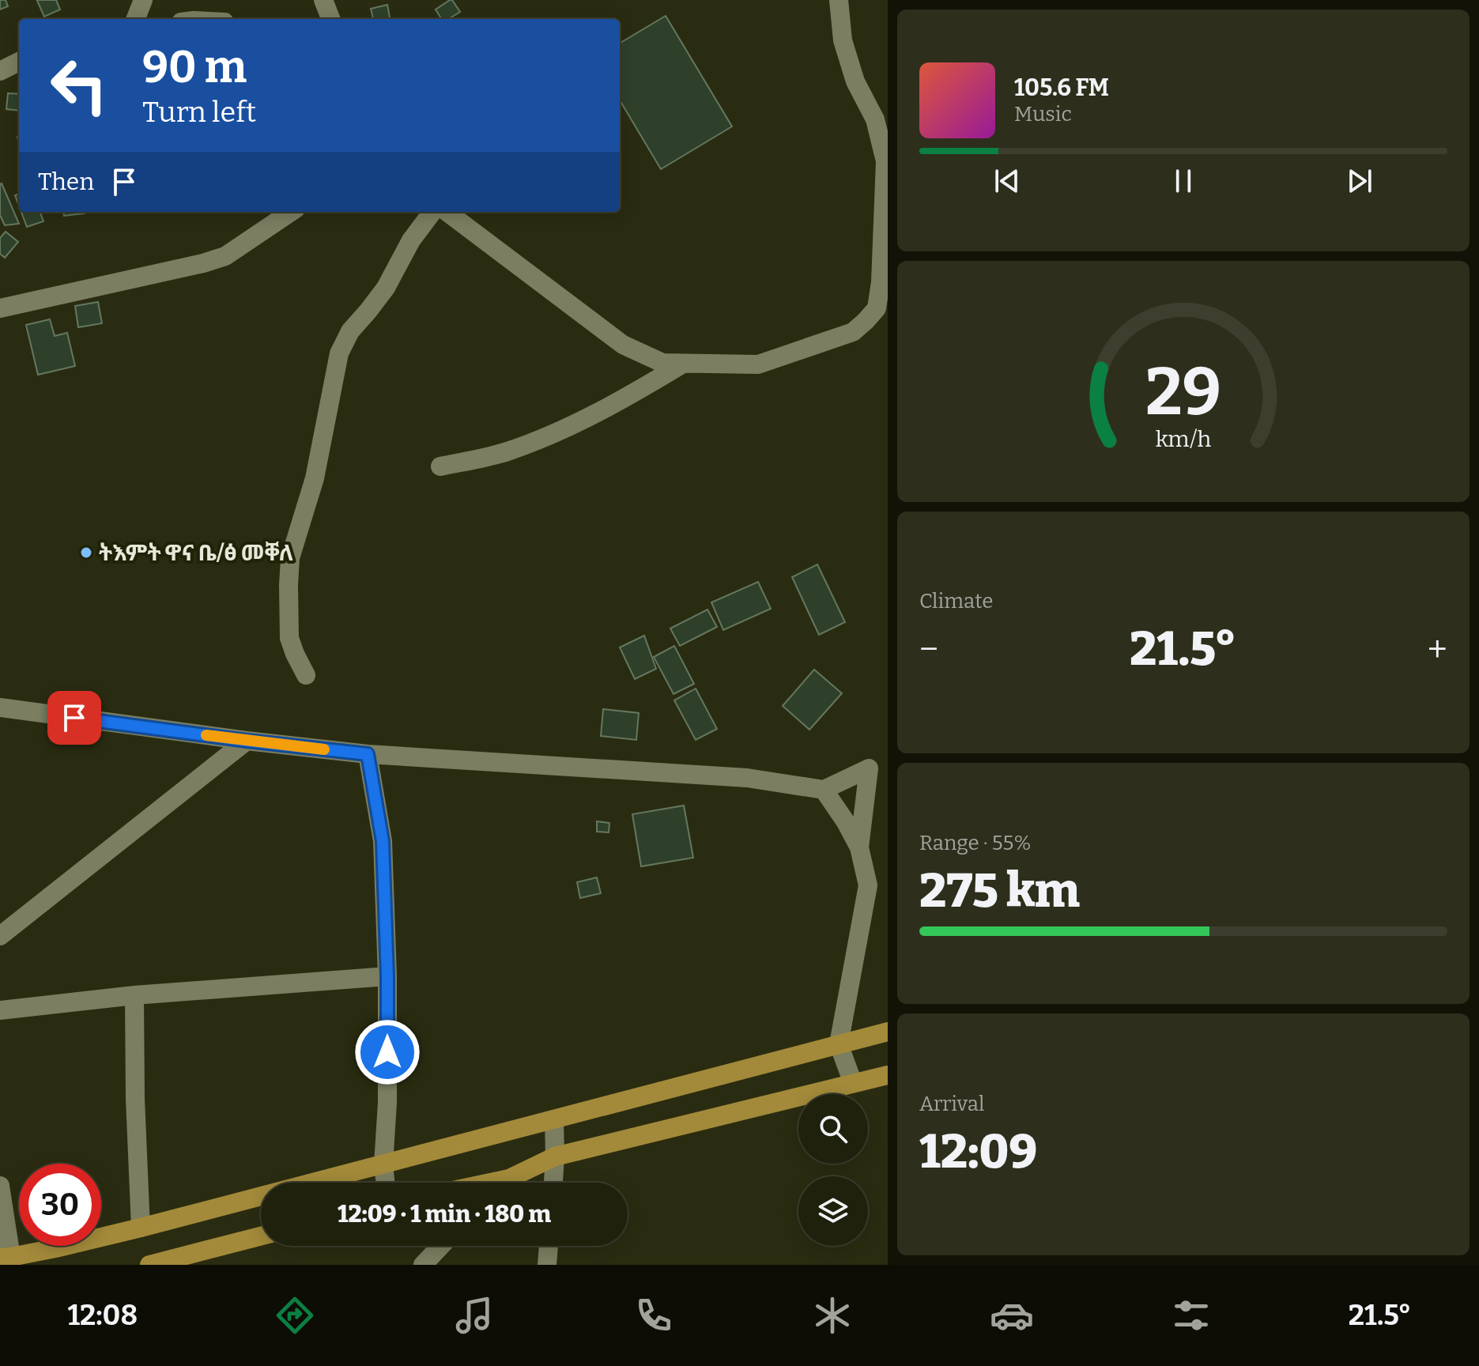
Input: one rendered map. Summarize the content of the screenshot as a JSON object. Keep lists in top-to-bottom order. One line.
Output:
{"places":["ትእምት ዋና ቤ/ፅ መቐለ"],"page":{"turn":["90 m","Turn left"],"song":["105.6 FM","Music"],"then":"Then","tile":["Climate",["Range · 55%","275 km"],["Arrival","12:09"]],"heat":["−","21.5°","+"],"limit":"30","trip":"12:09 · 1 min · 180 m","tabs":["12:08","21.5°"],"gauge":["29","km/h"]}}
